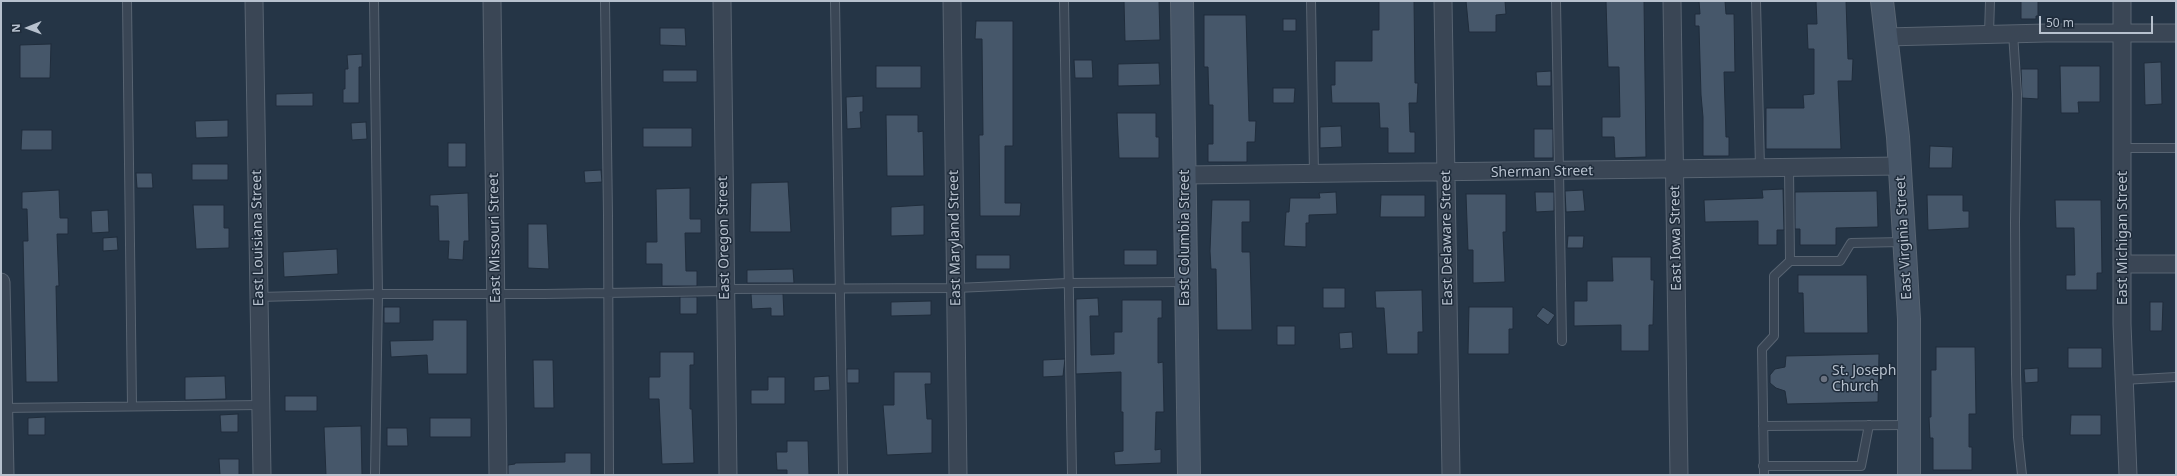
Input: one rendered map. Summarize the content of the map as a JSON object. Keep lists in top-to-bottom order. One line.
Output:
{"streets":{"main road":["East Columbia Street","East Virginia Street"],"street":["Sherman Street","East Louisiana Street","East Missouri Street","East Oregon Street","East Maryland Street","East Delaware Street","East Iowa Street","East Michigan Street"]},"crossings":[["Sherman Street","East Columbia Street"],["Sherman Street","East Delaware Street"],["Sherman Street","East Iowa Street"],["Sherman Street","East Virginia Street"]],"places":["St. Joseph Church"],"scale_bar":"50 m","north":"left"}
